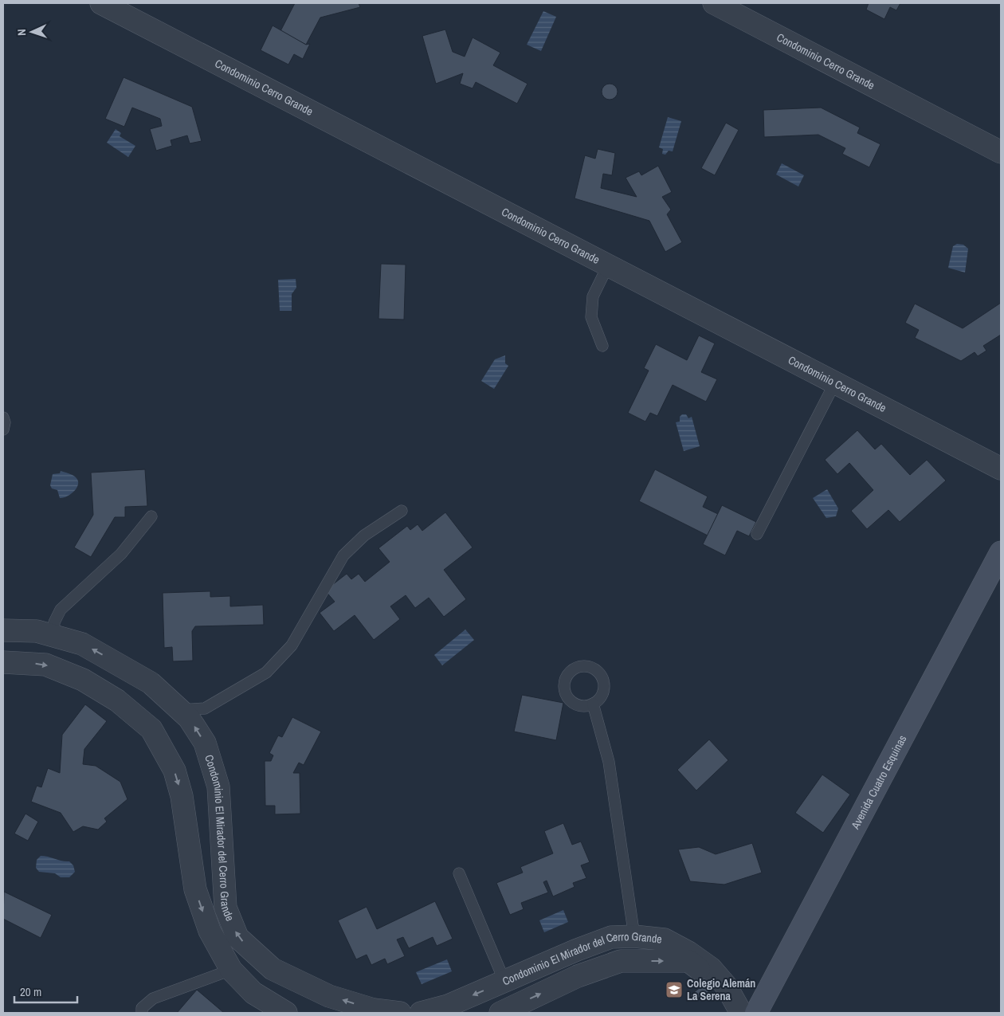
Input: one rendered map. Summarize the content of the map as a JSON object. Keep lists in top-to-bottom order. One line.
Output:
{"streets":{"street":["Condominio Cerro Grande","Avenida Cuatro Esquinas","Condominio El Mirador del Cerro Grande"]},"places":{"school or university":["Colegio Alemán La Serena"]},"scale_bar":"20 m","north":"left"}
